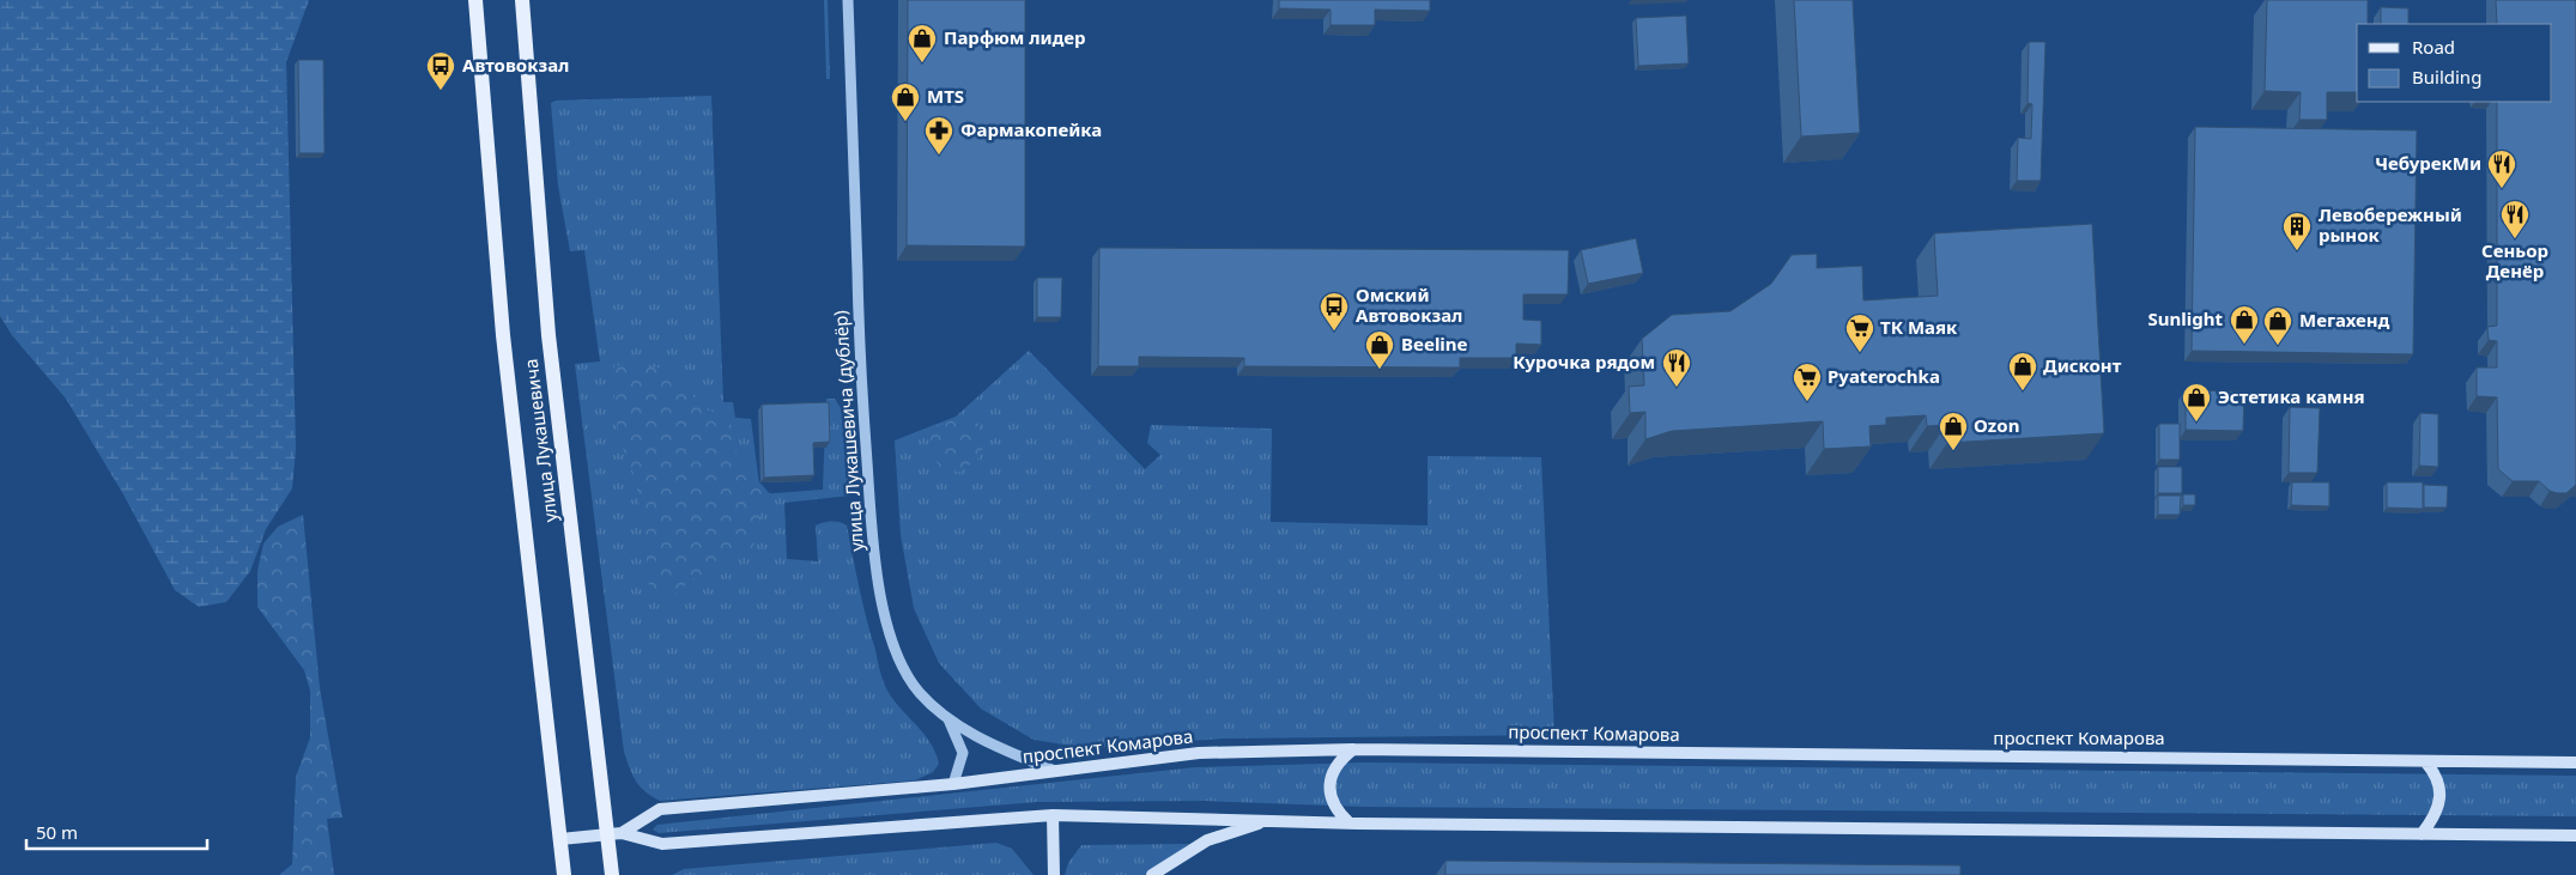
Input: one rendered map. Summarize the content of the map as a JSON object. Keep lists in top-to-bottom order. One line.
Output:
{"streets":{"main road":["улица Лукашевича","проспект Комарова"],"street":["улица Лукашевича (дублёр)"]},"crossings":[["улица Лукашевича (дублёр)","проспект Комарова"],["улица Лукашевича","проспект Комарова"]],"places":{"shop":["Парфюм лидер","MTS","Sunlight","Мегахенд","Beeline","Дисконт","Эстетика камня","Ozon"],"bus stop":["Автовокзал","Омский Автовокзал"],"pharmacy":["Фармакопейка"],"restaurant":["ЧебурекМи","Сеньор Денёр","Курочка рядом"],"building":["Левобережный рынок"],"supermarket":["ТК Маяк","Pyaterochka"]},"legend":["Road","Building"],"scale_bar":"50 m"}
